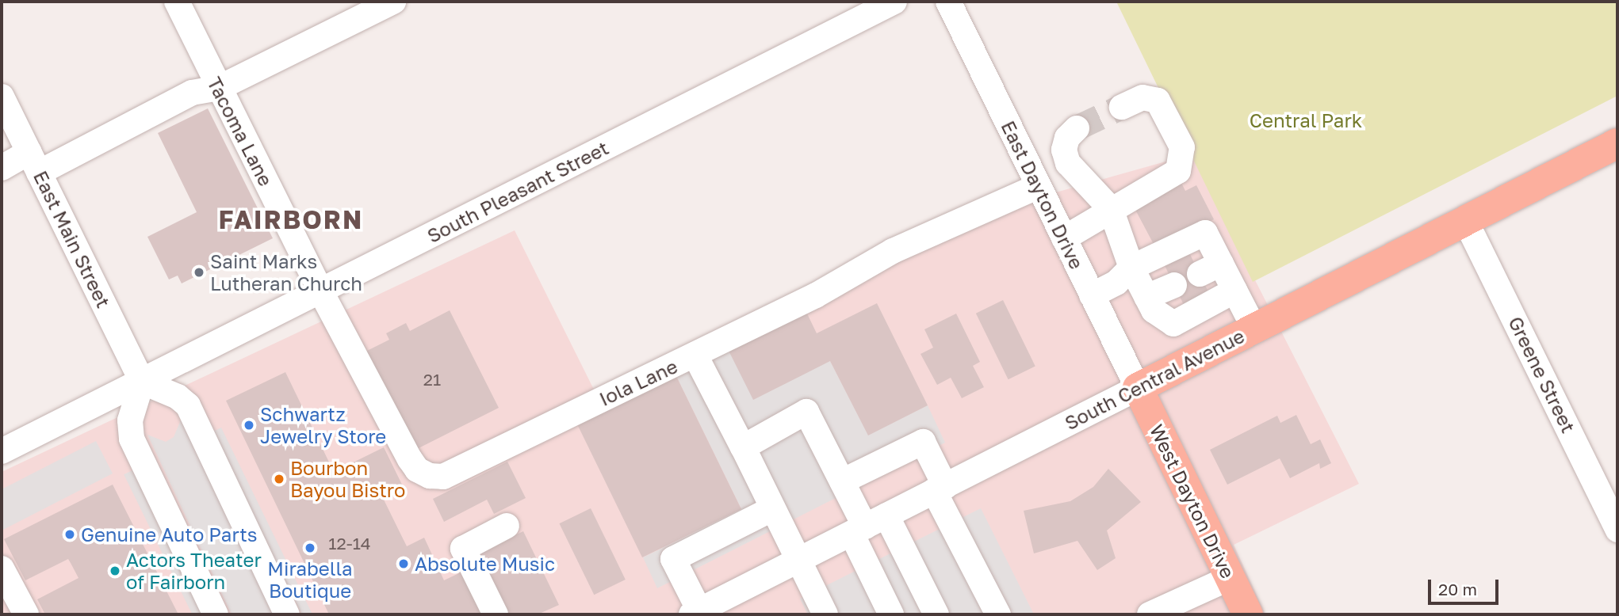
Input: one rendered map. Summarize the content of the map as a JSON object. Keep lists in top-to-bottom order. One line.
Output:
{"streets":{"main road":["South Central Avenue","West Dayton Drive"],"street":["Tacoma Lane","South Pleasant Street","East Dayton Drive","East Main Street","Greene Street","Iola Lane"]},"crossings":[["Tacoma Lane","South Pleasant Street"],["Tacoma Lane","Iola Lane"],["South Pleasant Street","East Main Street"],["South Pleasant Street","Iola Lane"],["East Dayton Drive","South Central Avenue"],["East Dayton Drive","Iola Lane"],["East Dayton Drive","West Dayton Drive"],["Greene Street","South Central Avenue"],["South Central Avenue","West Dayton Drive"]],"districts":["FAIRBORN"],"parks":["Central Park"],"places":["Saint Marks Lutheran Church","Schwartz Jewelry Store","Bourbon Bayou Bistro","Genuine Auto Parts","Mirabella Boutique","Absolute Music","Actors Theater of Fairborn"],"house_numbers":["21","12-14"],"scale_bar":"20 m"}
